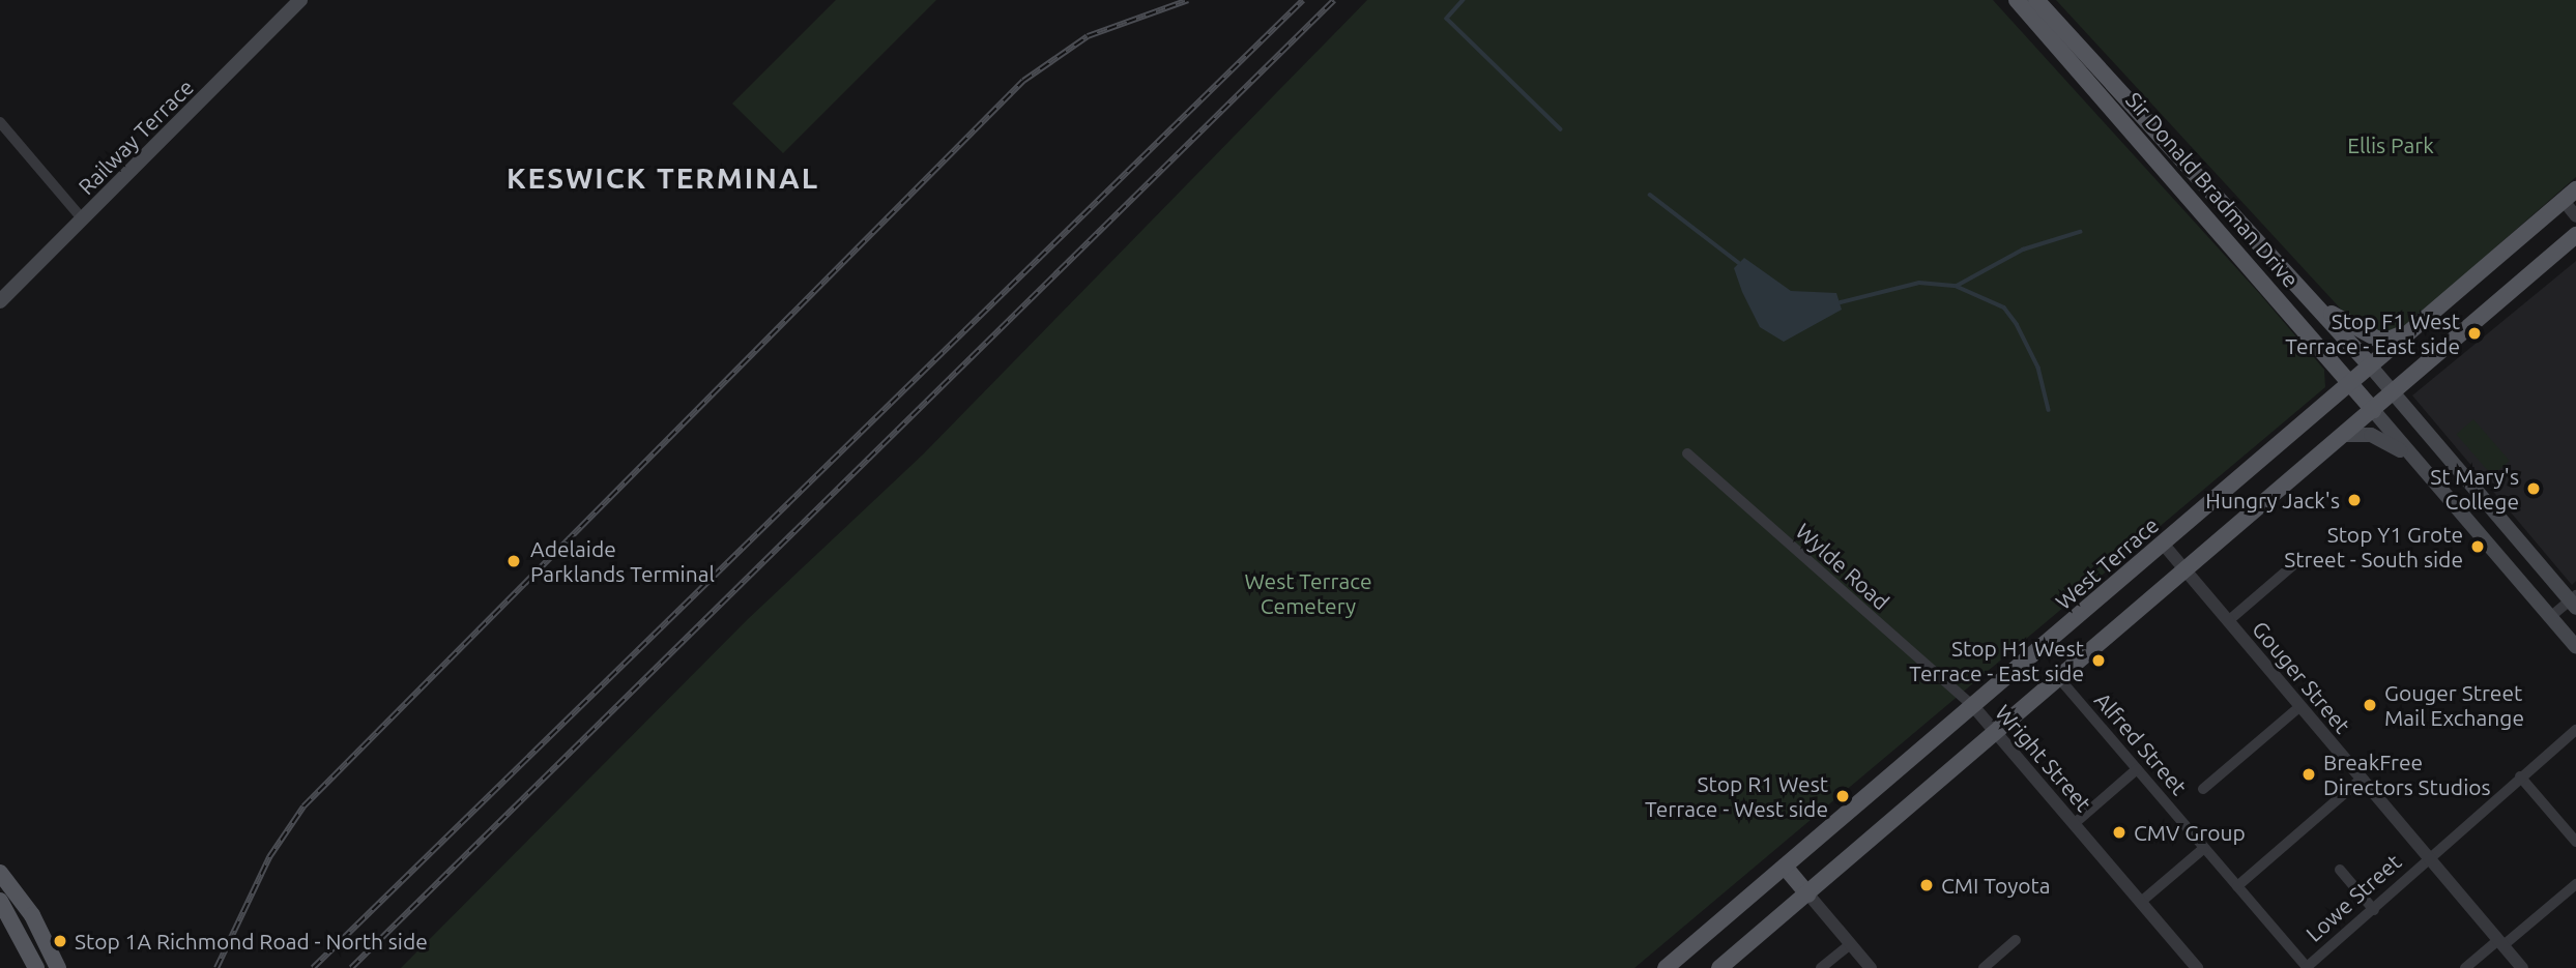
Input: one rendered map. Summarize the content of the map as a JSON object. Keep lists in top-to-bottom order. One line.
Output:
{"streets":{"main road":["Railway Terrace","Sir Donald Bradman Drive","West Terrace"],"street":["Wylde Road","Gouger Street","Alfred Street","Wright Street","Lowe Street"]},"crossings":[["Sir Donald Bradman Drive","West Terrace"],["West Terrace","Wylde Road"],["West Terrace","Gouger Street"],["West Terrace","Wright Street"],["Wylde Road","Wright Street"],["Gouger Street","Lowe Street"],["Alfred Street","Lowe Street"]],"districts":["KESWICK TERMINAL"],"parks":["Ellis Park","West Terrace Cemetery"],"places":["Stop F1 West Terrace - East side","St Mary's College","Hungry Jack's","Stop Y1 Grote Street - South side","Adelaide Parklands Terminal","Stop H1 West Terrace - East side","Gouger Street Mail Exchange","BreakFree Directors Studios","Stop R1 West Terrace - West side","CMV Group","CMI Toyota","Stop 1A Richmond Road - North side"]}
